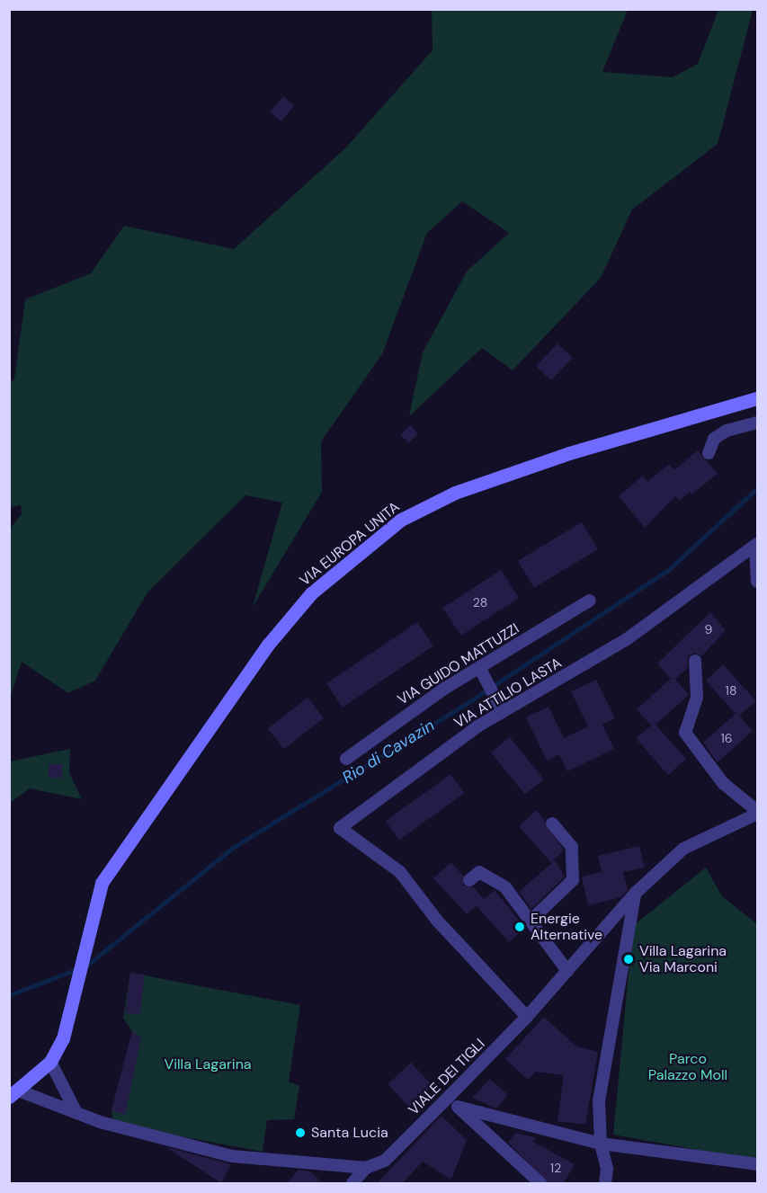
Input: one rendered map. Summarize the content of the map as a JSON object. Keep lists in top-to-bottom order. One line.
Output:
{"streets":{"main road":["VIA EUROPA UNITA"],"street":["VIA GUIDO MATTUZZI","VIA ATTILIO LASTA","VIALE DEI TIGLI"]},"crossings":[["VIA ATTILIO LASTA","VIALE DEI TIGLI"]],"water":["Rio di Cavazin"],"parks":["Parco Palazzo Moll","Villa Lagarina"],"places":["Energie Alternative","Villa Lagarina Via Marconi","Santa Lucia"],"house_numbers":["28","9","18","16","12"]}
